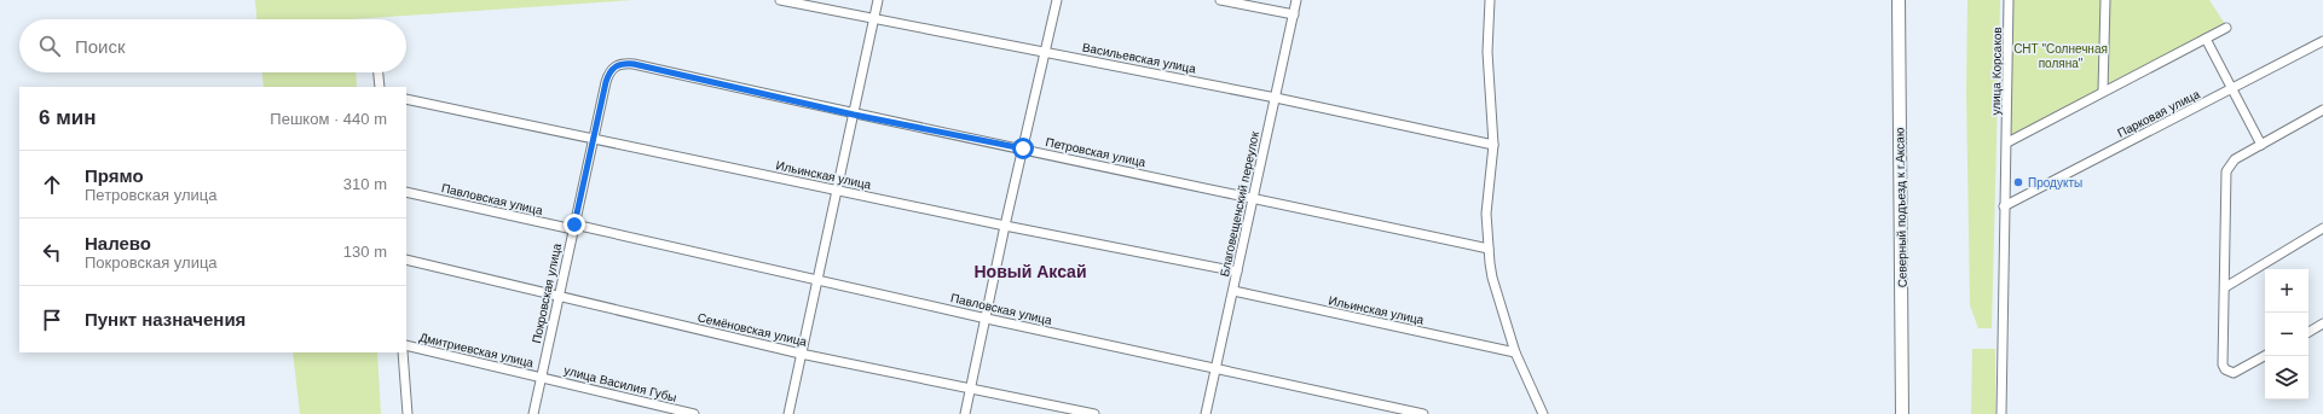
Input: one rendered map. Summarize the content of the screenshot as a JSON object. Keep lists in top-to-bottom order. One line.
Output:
{"streets":{"street":["Васильевская улица","улица Корсаков","Парковая улица","Петровская улица","Ильинская улица","Павловская улица","Благовещенский переулок","Северный подъезд к г.Аксаю","Покровская улица","Семёновская улица","Дмитриевская улица","улица Василия Губы"]},"crossings":[["Васильевская улица","Благовещенский переулок"],["улица Корсаков","Парковая улица"],["Петровская улица","Благовещенский переулок"],["Петровская улица","Покровская улица"],["Ильинская улица","Благовещенский переулок"],["Ильинская улица","Покровская улица"],["Павловская улица","Благовещенский переулок"],["Павловская улица","Покровская улица"],["Покровская улица","Семёновская улица"],["Покровская улица","Дмитриевская улица"],["Покровская улица","улица Василия Губы"],["Дмитриевская улица","улица Василия Губы"]],"districts":["Новый Аксай"],"parks":["СНТ \"Солнечная поляна\""],"places":["Продукты"],"page":{"search":"Поиск","heading":["6 мин","Пешком · 440 m"],"list":[["Прямо","Петровская улица","310 m"],["Налево","Покровская улица","130 m"],"Пункт назначения"],"map_buttons":["+","−"]}}
